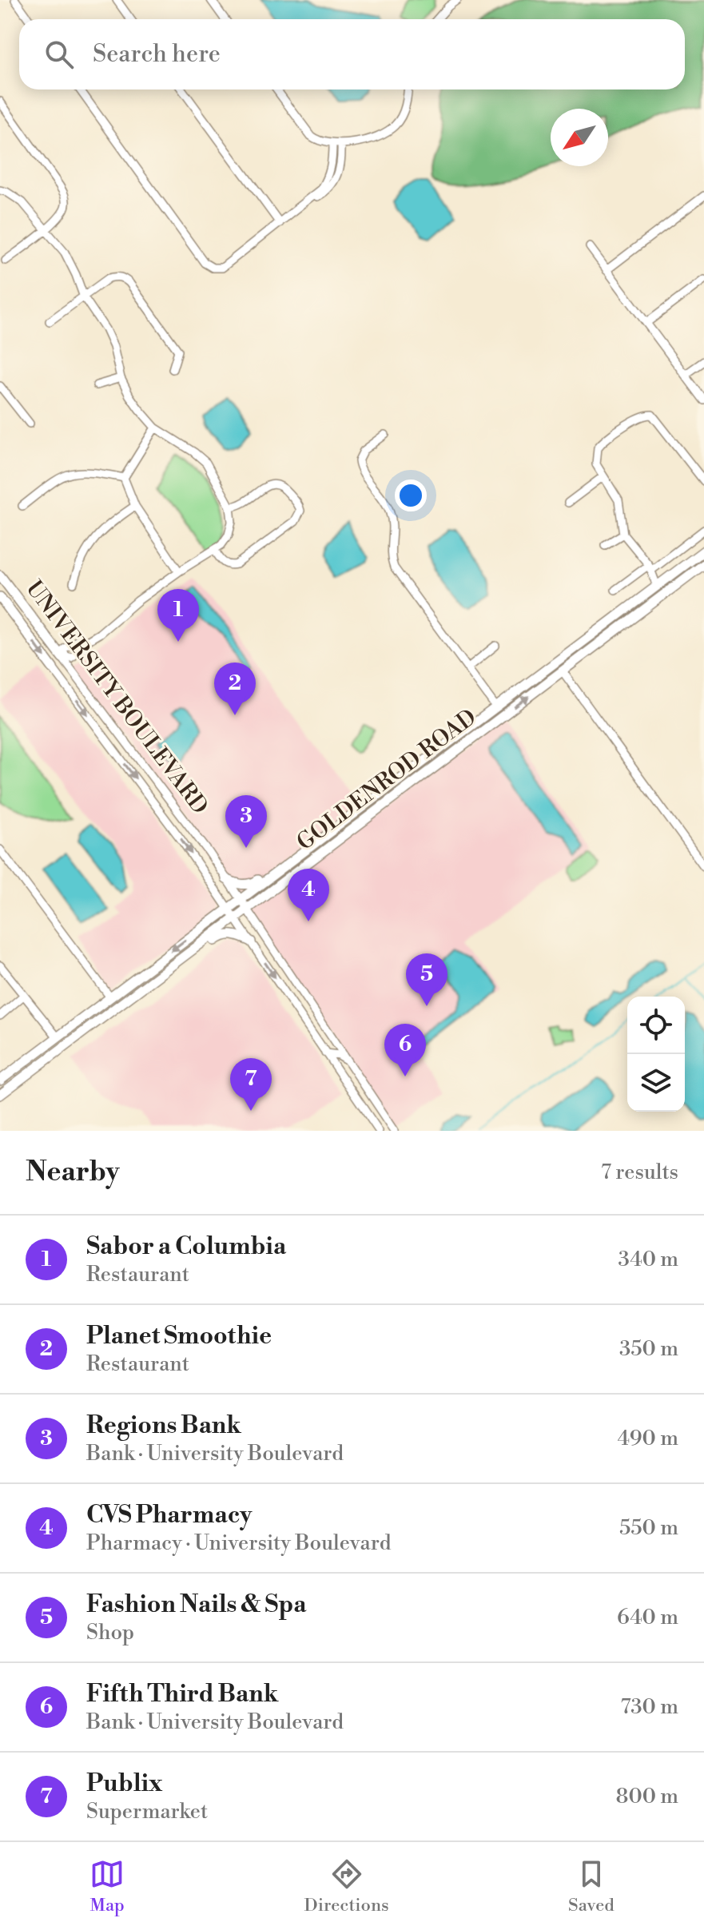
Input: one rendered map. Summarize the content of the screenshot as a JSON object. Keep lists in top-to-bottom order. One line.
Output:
{"streets":{"main road":["UNIVERSITY BOULEVARD","GOLDENROD ROAD"]},"crossings":[["UNIVERSITY BOULEVARD","GOLDENROD ROAD"]],"one_way":["UNIVERSITY BOULEVARD"],"north":"bottom left","page":{"search":"Search here","pins":["1","2","3","4","5","6","7"],"heading":["Nearby","7 results"],"list":[{"mark":"1","name":"Sabor a Columbia","note":"Restaurant","value":"340 m"},{"mark":"2","name":"Planet Smoothie","note":"Restaurant","value":"350 m"},{"mark":"3","name":"Regions Bank","note":"Bank · University Boulevard","value":"490 m"},{"mark":"4","name":"CVS Pharmacy","note":"Pharmacy · University Boulevard","value":"550 m"},{"mark":"5","name":"Fashion Nails & Spa","note":"Shop","value":"640 m"},{"mark":"6","name":"Fifth Third Bank","note":"Bank · University Boulevard","value":"730 m"},{"mark":"7","name":"Publix","note":"Supermarket","value":"800 m"}],"nav":["Map","Directions","Saved"]}}
